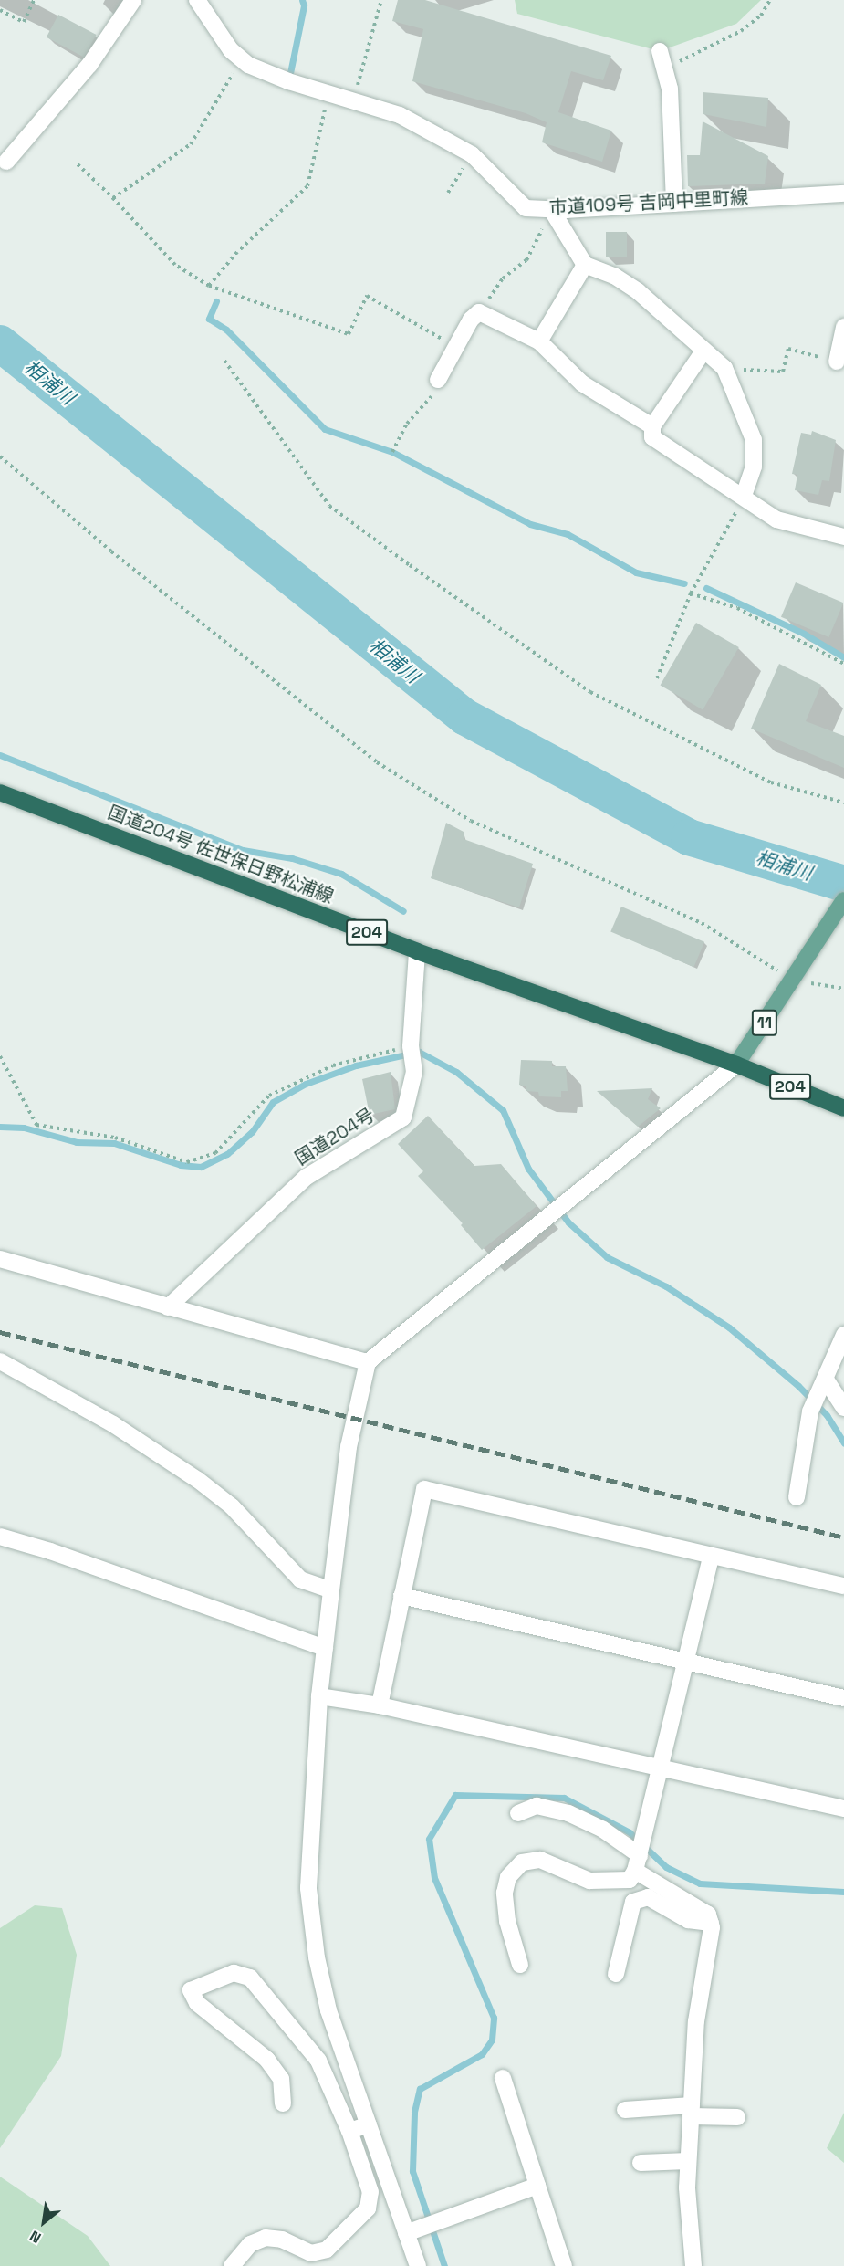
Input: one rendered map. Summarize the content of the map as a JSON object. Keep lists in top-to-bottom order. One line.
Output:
{"streets":{"highway":["国道204号 佐世保日野松浦線","204"],"main road":["11"],"street":["市道109号 吉岡中里町線","国道204号"]},"crossings":[["国道204号 佐世保日野松浦線","204"],["国道204号 佐世保日野松浦線","11"],["国道204号 佐世保日野松浦線","国道204号"],["204","11"]],"water":["相浦川"],"north":"bottom left"}
